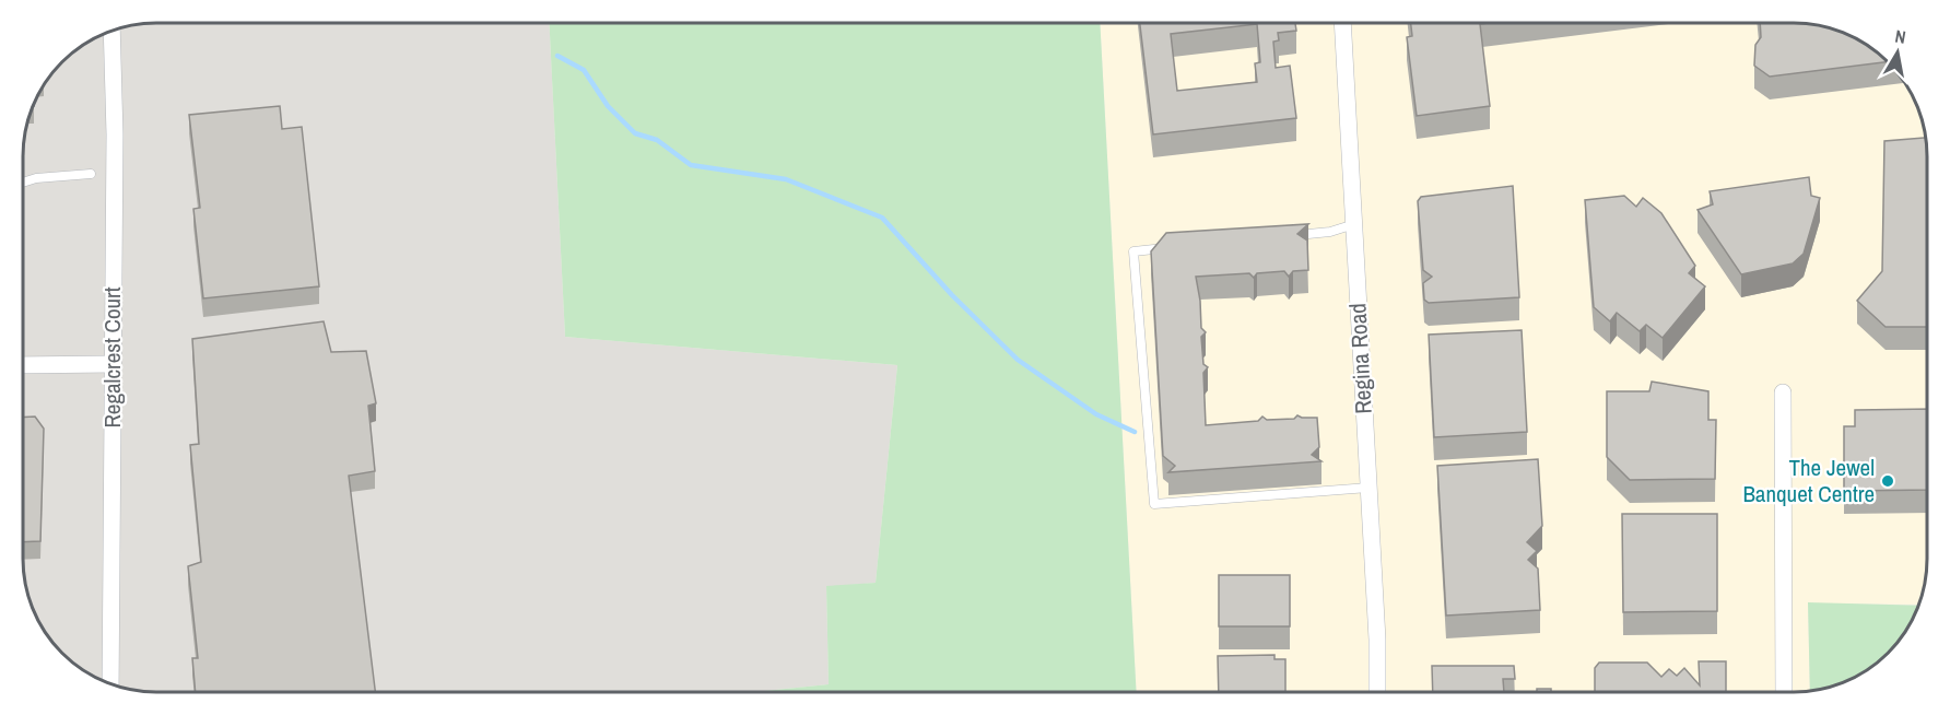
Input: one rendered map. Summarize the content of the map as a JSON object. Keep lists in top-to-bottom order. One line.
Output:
{"streets":{"street":["Regalcrest Court","Regina Road"]},"places":["The Jewel Banquet Centre"],"north":"top"}
